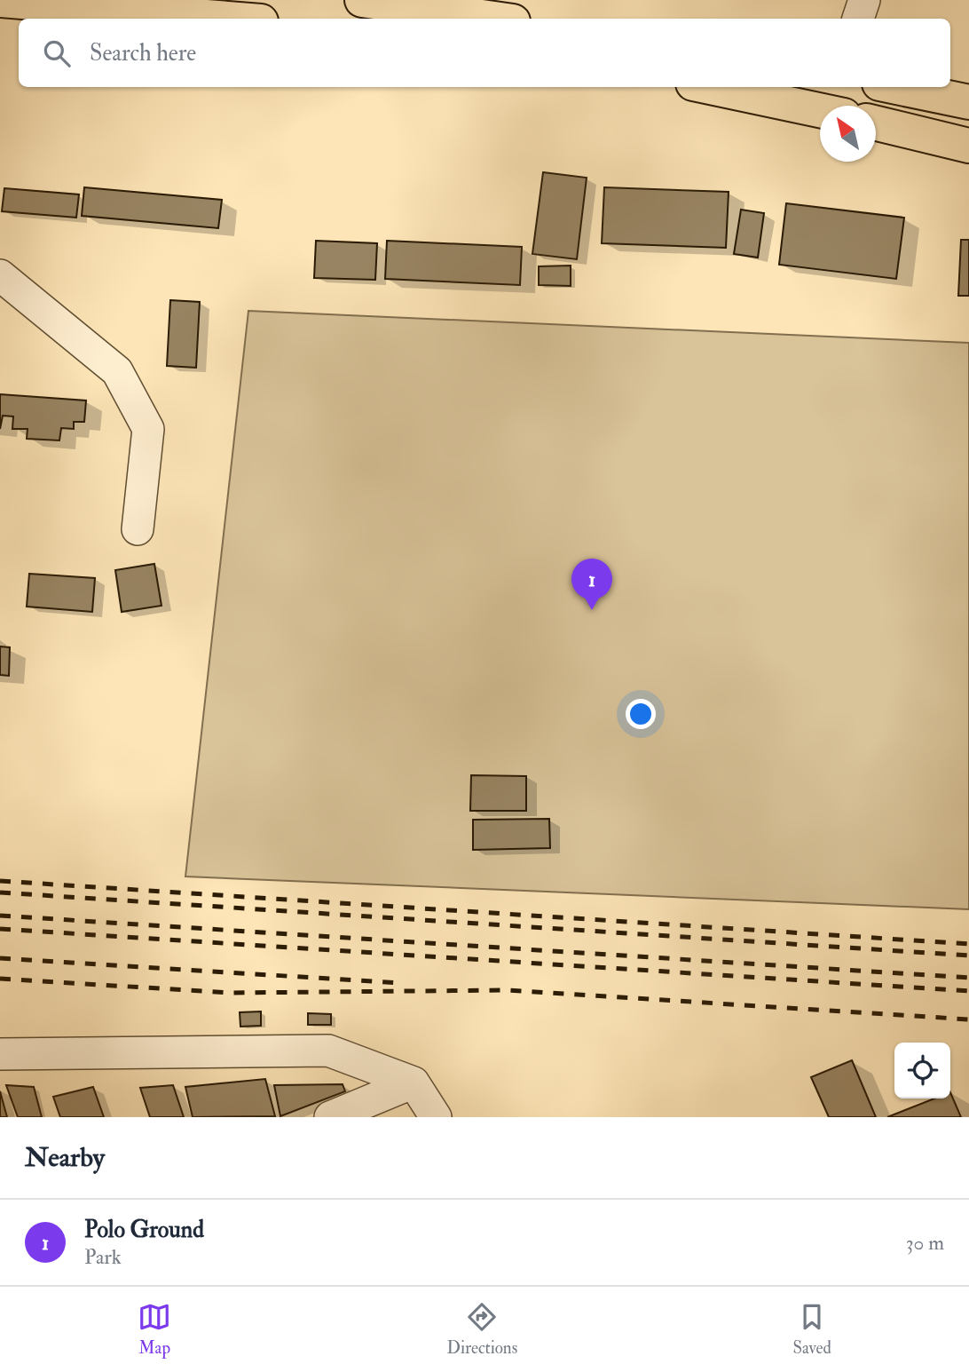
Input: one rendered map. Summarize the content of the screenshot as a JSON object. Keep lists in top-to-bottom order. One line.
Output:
{"north":"top left","page":{"search":"Search here","pins":"1","heading":"Nearby","list":[{"mark":"1","name":"Polo Ground","note":"Park","value":"30 m"}],"nav":["Map","Directions","Saved"]}}
